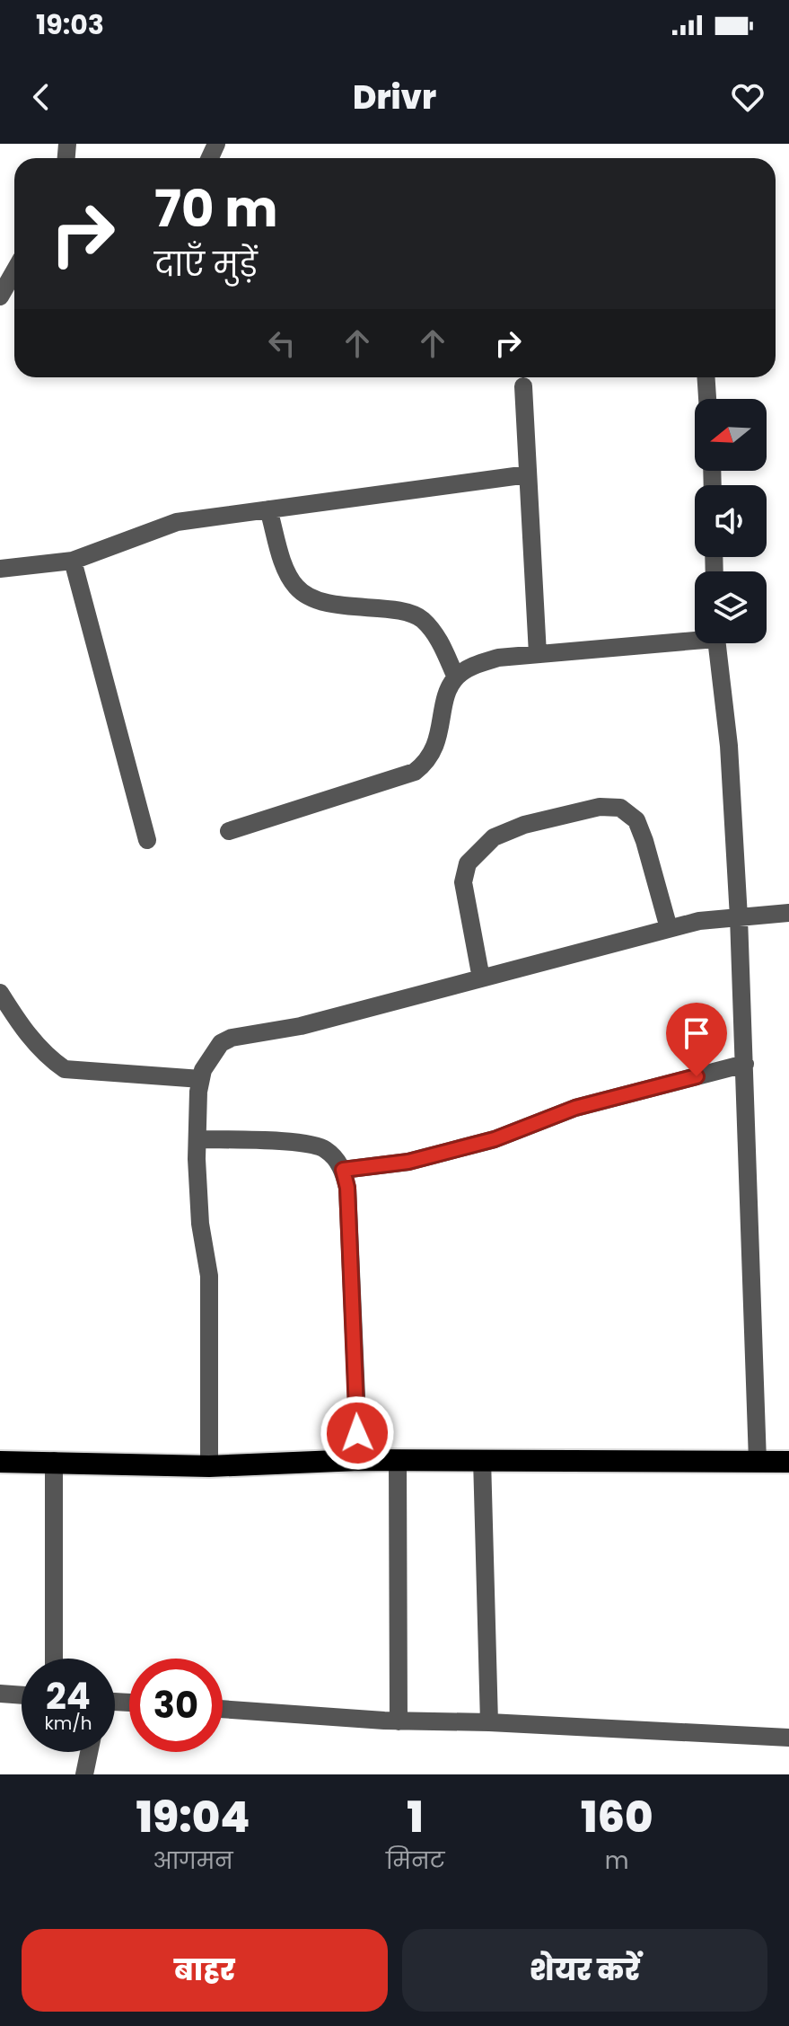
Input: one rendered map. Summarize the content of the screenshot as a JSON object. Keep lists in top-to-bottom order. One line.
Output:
{"north":"left","page":{"status":"19:03","header":"Drivr","turn":["70 m","दाएँ मुड़ें"],"speed":"24 km/h","limit":"30","eta":["19:04","आगमन","1","मिनट","160","m"],"buttons":["बाहर","शेयर करें"]}}
